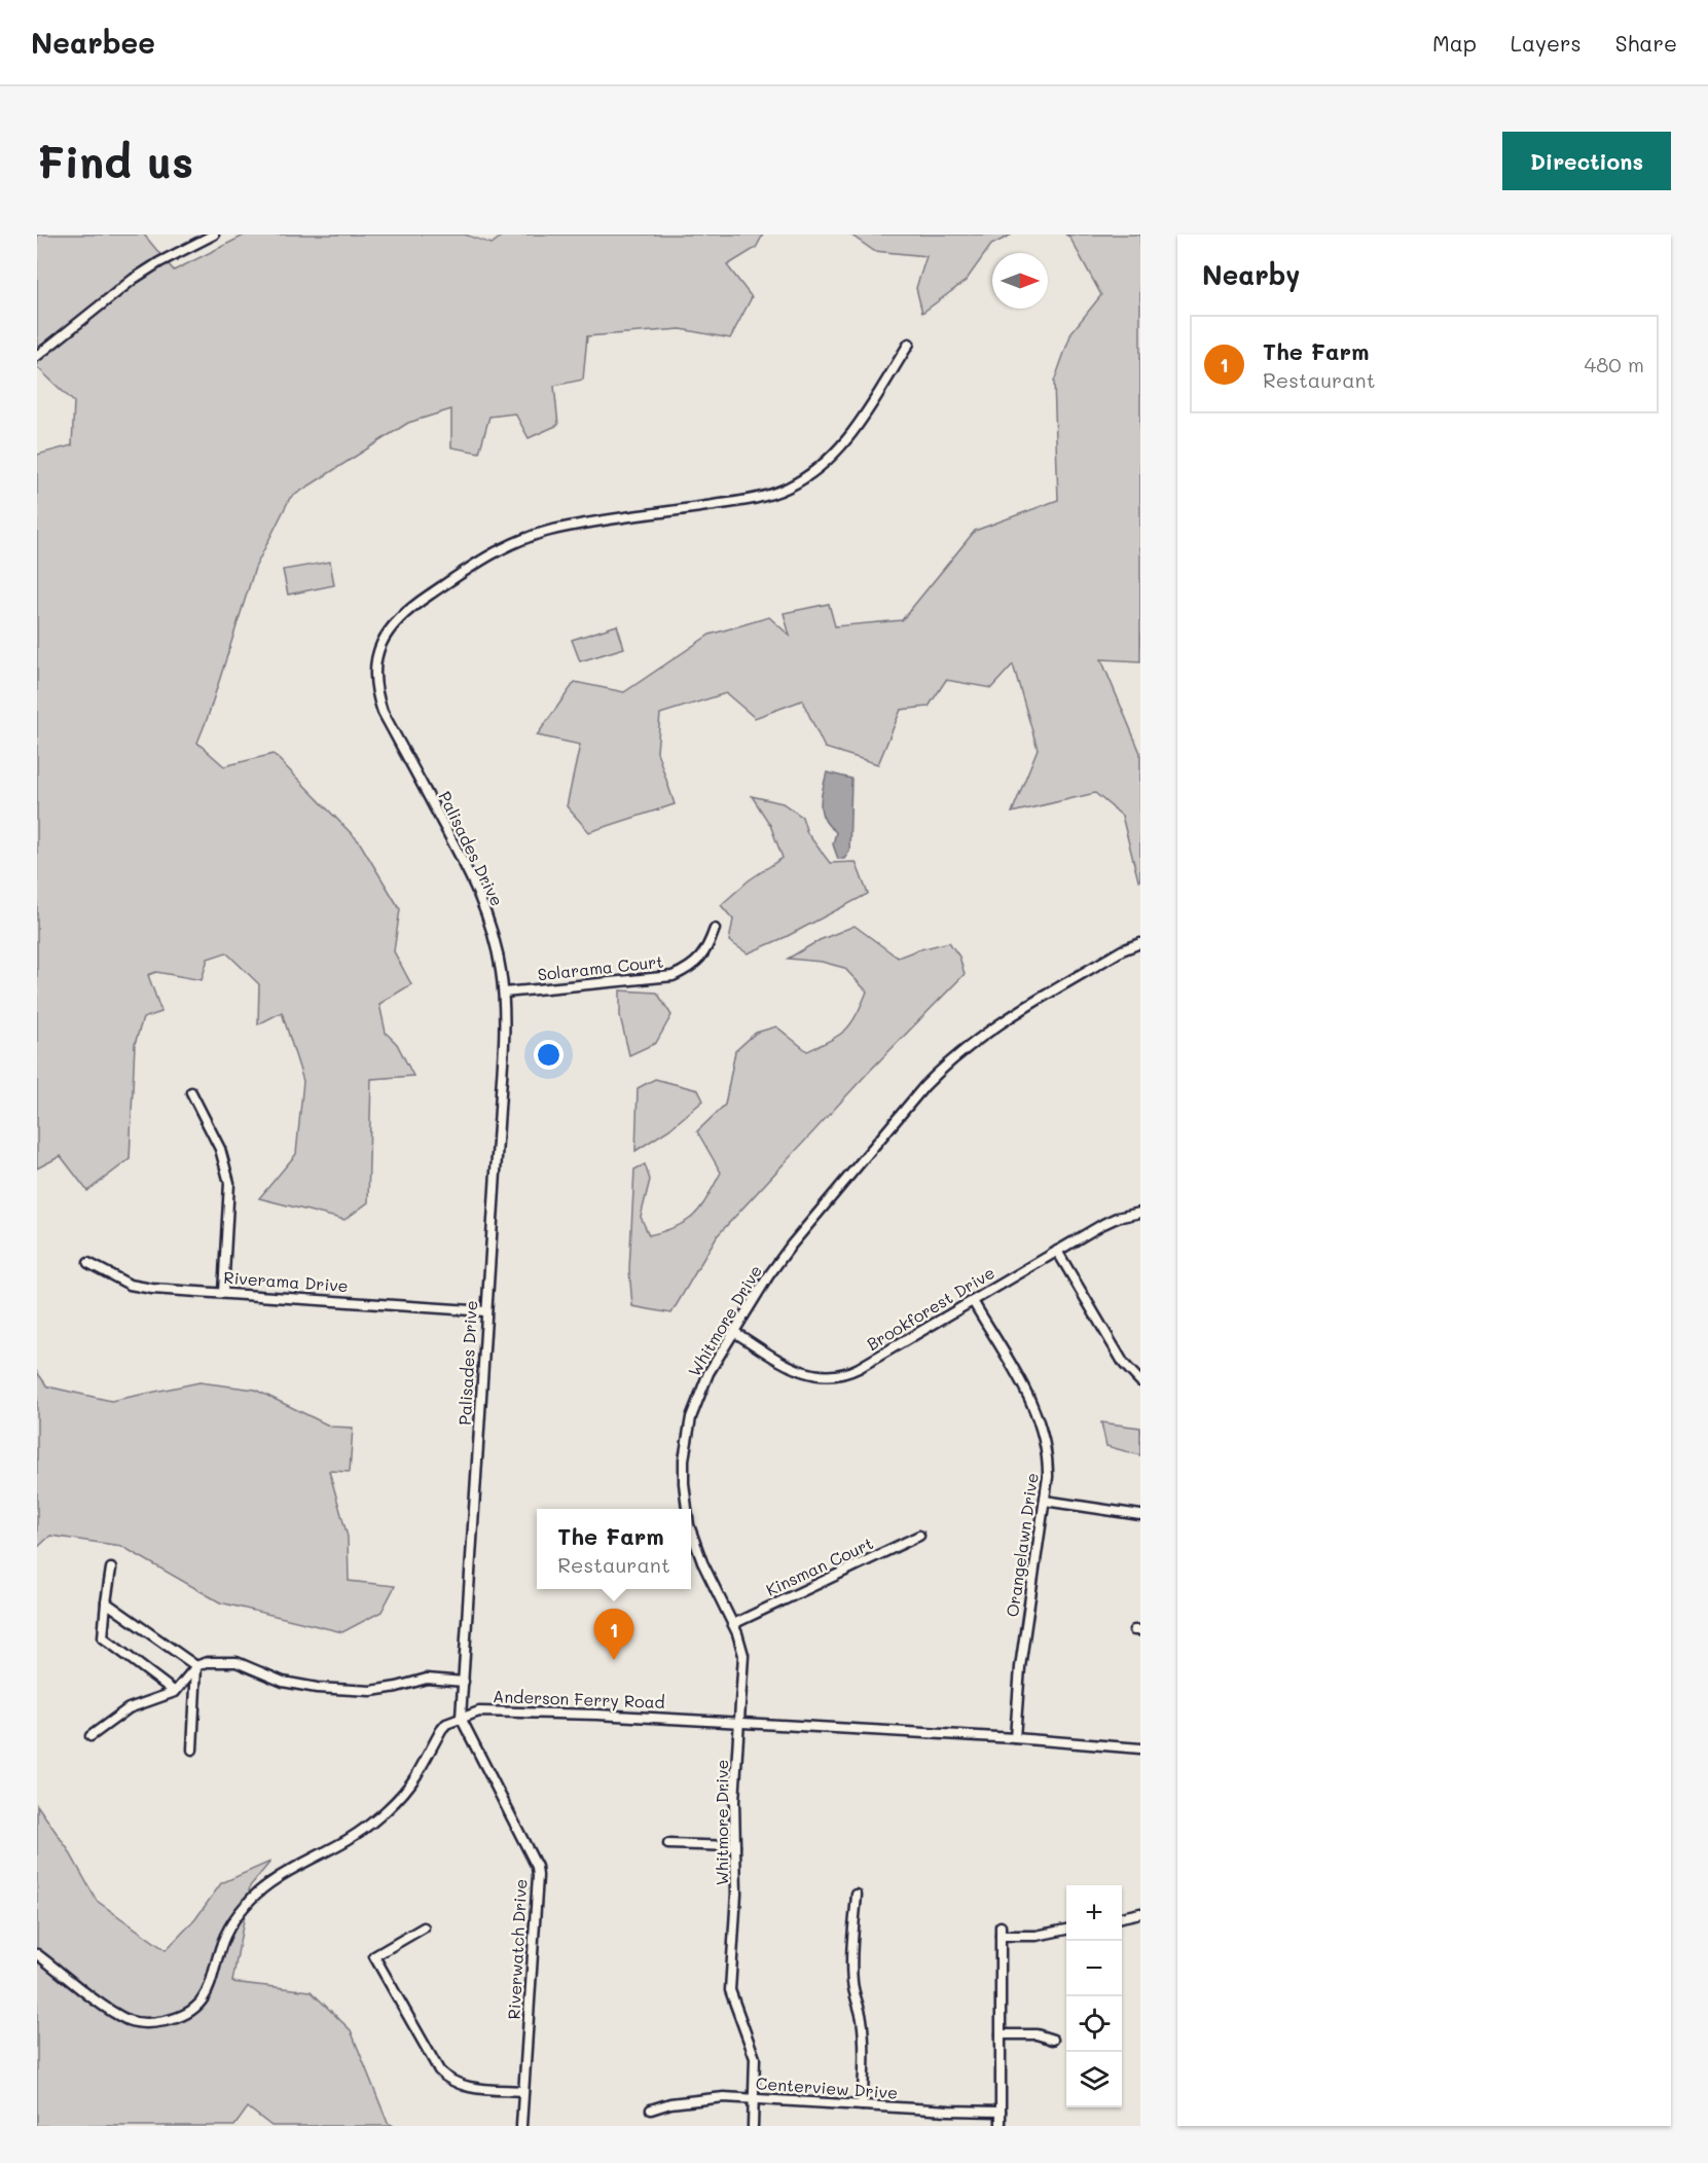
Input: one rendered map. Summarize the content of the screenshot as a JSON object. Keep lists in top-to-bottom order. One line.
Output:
{"streets":{"street":["Palisades Drive","Solarama Court","Riverama Drive","Brookforest Drive","Whitmore Drive","Orangelawn Drive","Kinsman Court","Anderson Ferry Road","Riverwatch Drive","Centerview Drive"]},"crossings":[["Palisades Drive","Solarama Court"],["Palisades Drive","Riverama Drive"],["Palisades Drive","Anderson Ferry Road"],["Palisades Drive","Riverwatch Drive"],["Brookforest Drive","Whitmore Drive"],["Brookforest Drive","Orangelawn Drive"],["Whitmore Drive","Kinsman Court"],["Whitmore Drive","Anderson Ferry Road"],["Whitmore Drive","Centerview Drive"],["Orangelawn Drive","Anderson Ferry Road"],["Anderson Ferry Road","Riverwatch Drive"]],"north":"right","page":{"header":"Nearbee","nav":["Map","Layers","Share"],"buttons":"Directions","title":"Find us","heading":"Nearby","list":[{"mark":"1","name":"The Farm","note":"Restaurant","value":"480 m"}],"popup":["The Farm","Restaurant"],"pins":"1","map_buttons":["+","−"]}}
